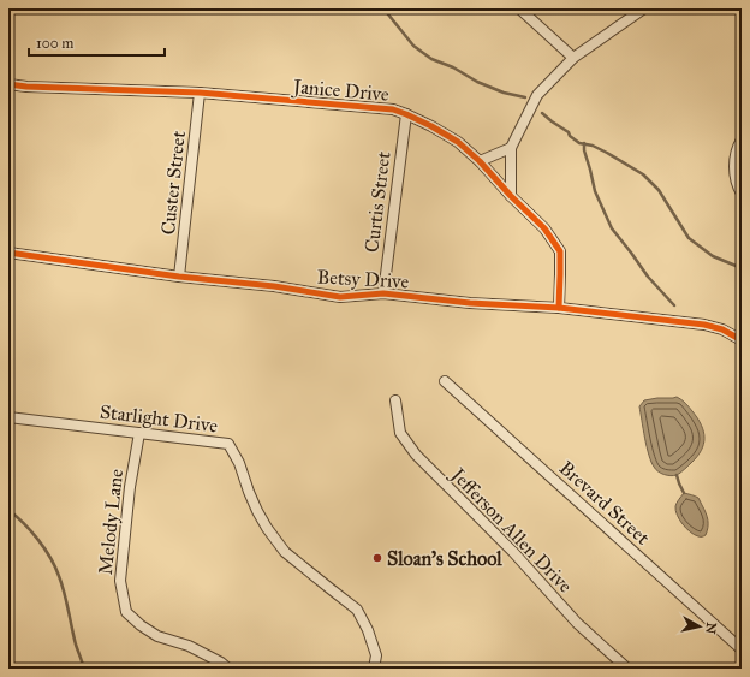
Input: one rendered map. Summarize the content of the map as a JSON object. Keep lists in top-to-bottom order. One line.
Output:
{"streets":{"street":["Janice Drive","Custer Street","Curtis Street","Betsy Drive","Starlight Drive","Brevard Street","Melody Lane","Jefferson Allen Drive"]},"crossings":[["Janice Drive","Custer Street"],["Janice Drive","Curtis Street"],["Janice Drive","Betsy Drive"],["Custer Street","Betsy Drive"],["Curtis Street","Betsy Drive"],["Starlight Drive","Melody Lane"]],"places":["Sloan's School"],"scale_bar":"100 m","north":"right"}
